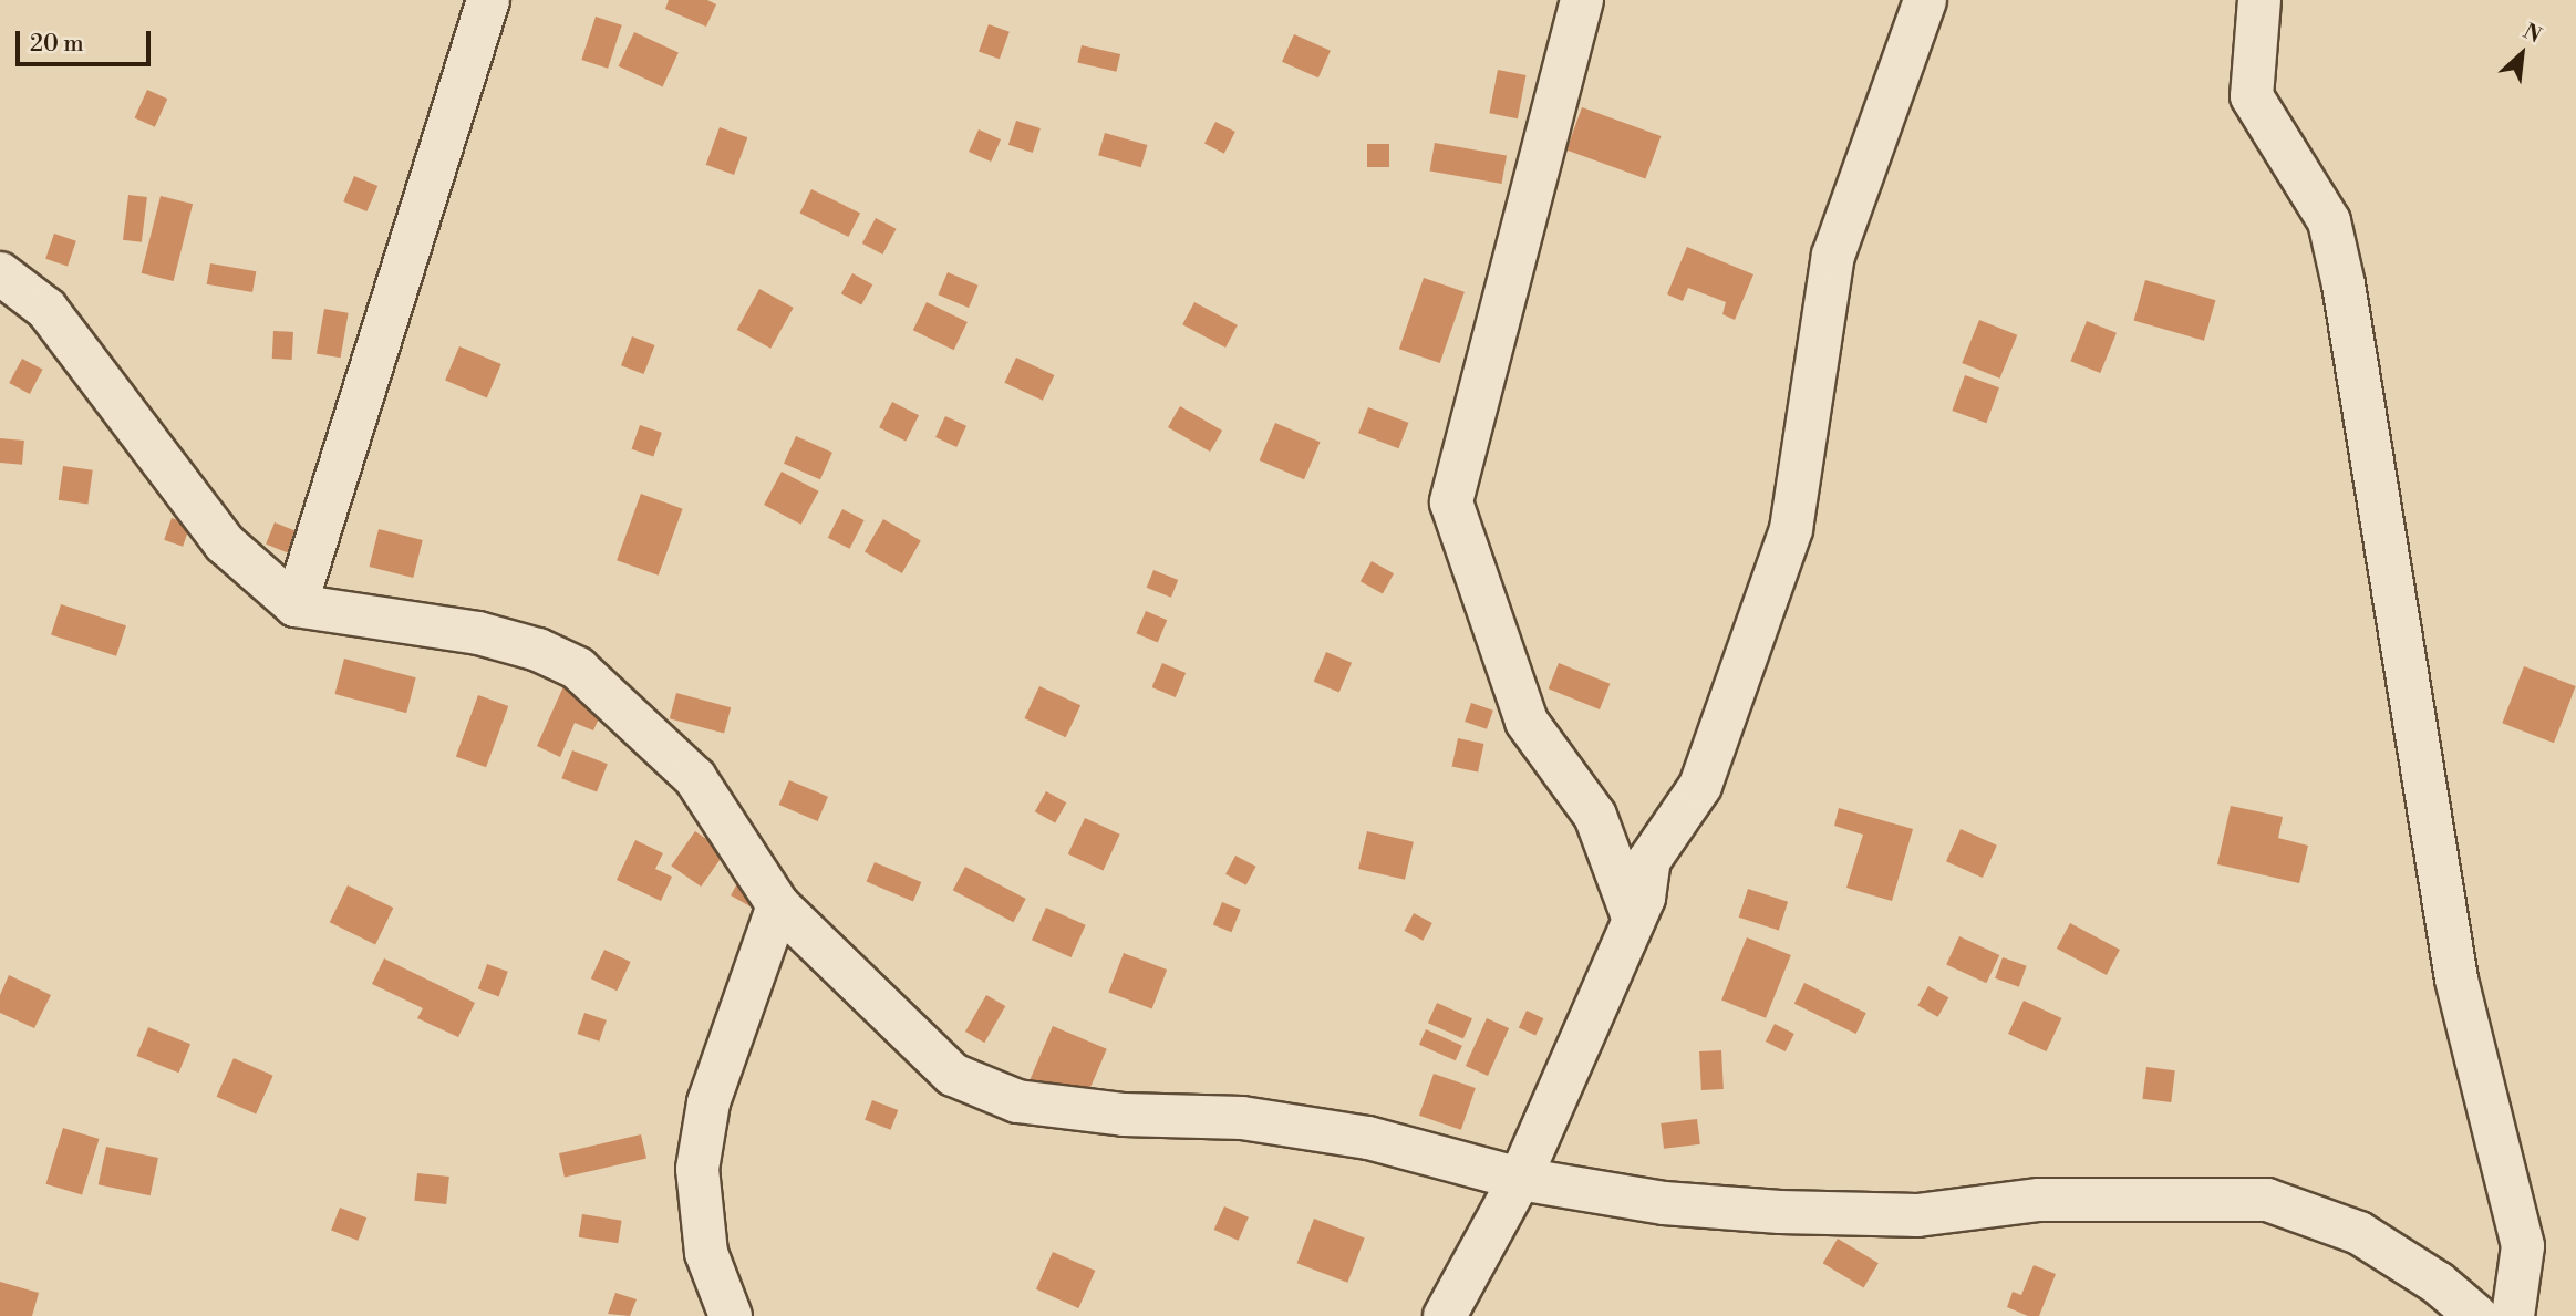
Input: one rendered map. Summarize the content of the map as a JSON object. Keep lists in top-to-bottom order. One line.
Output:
{"scale_bar":"20 m","north":"top right"}
